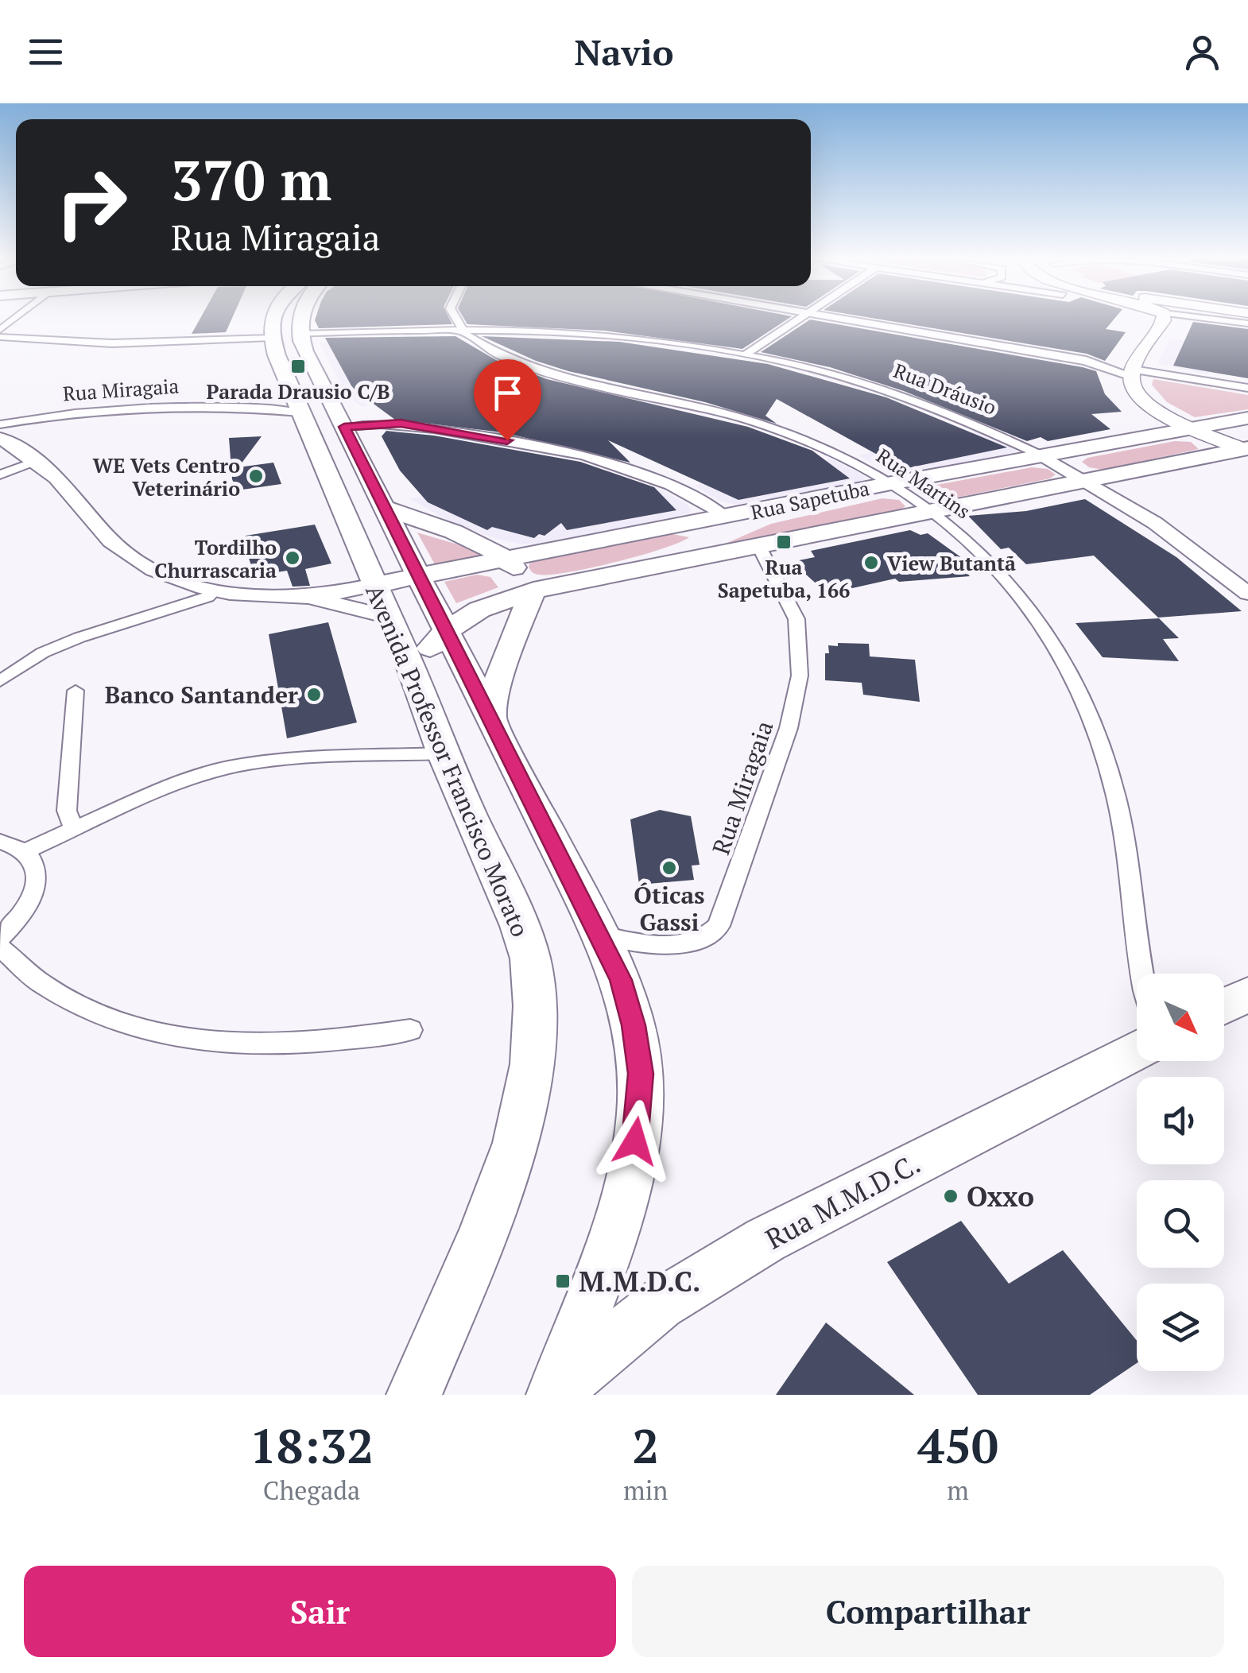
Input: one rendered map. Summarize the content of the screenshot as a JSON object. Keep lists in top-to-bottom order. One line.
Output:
{"streets":{"highway":["Rua Sapetuba","Avenida Professor Francisco Morato","Rua M.M.D.C."],"street":["Rua Dráusio","Rua Miragaia","Rua Martins"]},"crossings":[["Rua Dráusio","Rua Martins"],["Rua Dráusio","Rua Sapetuba"],["Rua Dráusio","Avenida Professor Francisco Morato"],["Rua Miragaia","Rua Sapetuba"],["Rua Miragaia","Avenida Professor Francisco Morato"],["Rua Martins","Rua Sapetuba"],["Rua Sapetuba","Avenida Professor Francisco Morato"],["Avenida Professor Francisco Morato","Rua M.M.D.C."]],"places":{"transit":["Parada Drausio C/B","Rua Sapetuba, 166","M.M.D.C."],"other":["WE Vets Centro Veterinário","Tordilho Churrascaria","View Butantã","Banco Santander","Óticas Gassi","Oxxo"]},"north":"bottom right","page":{"header":"Navio","turn":["370 m","Rua Miragaia"],"eta":["18:32","Chegada","2","min","450","m"],"buttons":["Sair","Compartilhar"]}}
